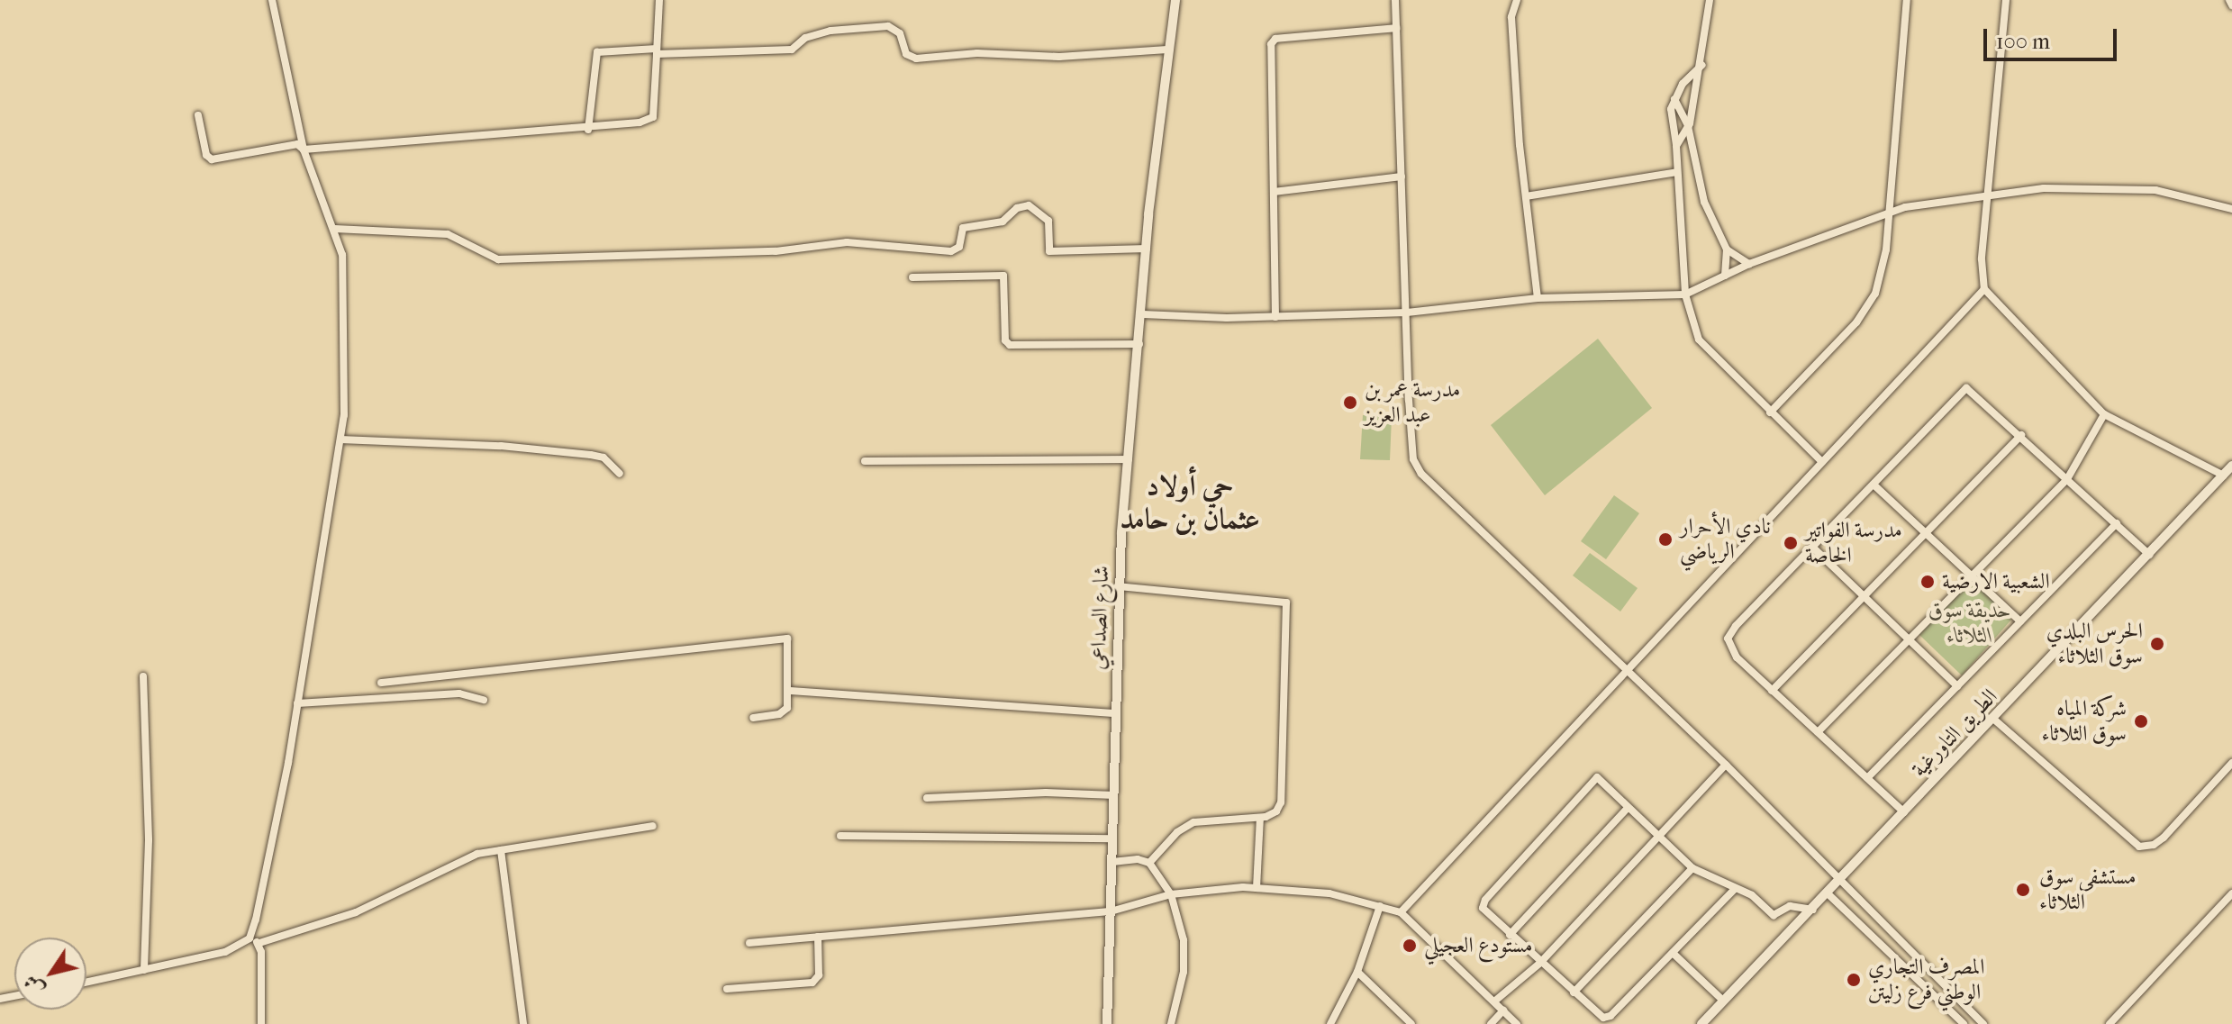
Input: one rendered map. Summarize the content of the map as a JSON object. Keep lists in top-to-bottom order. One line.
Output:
{"streets":{"street":["شارع الصداعي","الطريق التاورغية"]},"districts":["حي أولاد عثمان بن حامد"],"parks":["حديقة سوق الثلاثاء"],"places":["مدرسة عمر بن عبد العزيز","نادي الأحرار الرياضي","مدرسة الفواتير الخاصة","الشعبية الارضية","الحرس البلدي سوق الثلاثاء","شركة المياه سوق الثلاثاء","مستشفى سوق الثلاثاء","مستودع العجيلي","المصرف التجاري الوطني فرع زليتن"],"scale_bar":"100 m","north":"bottom left"}
